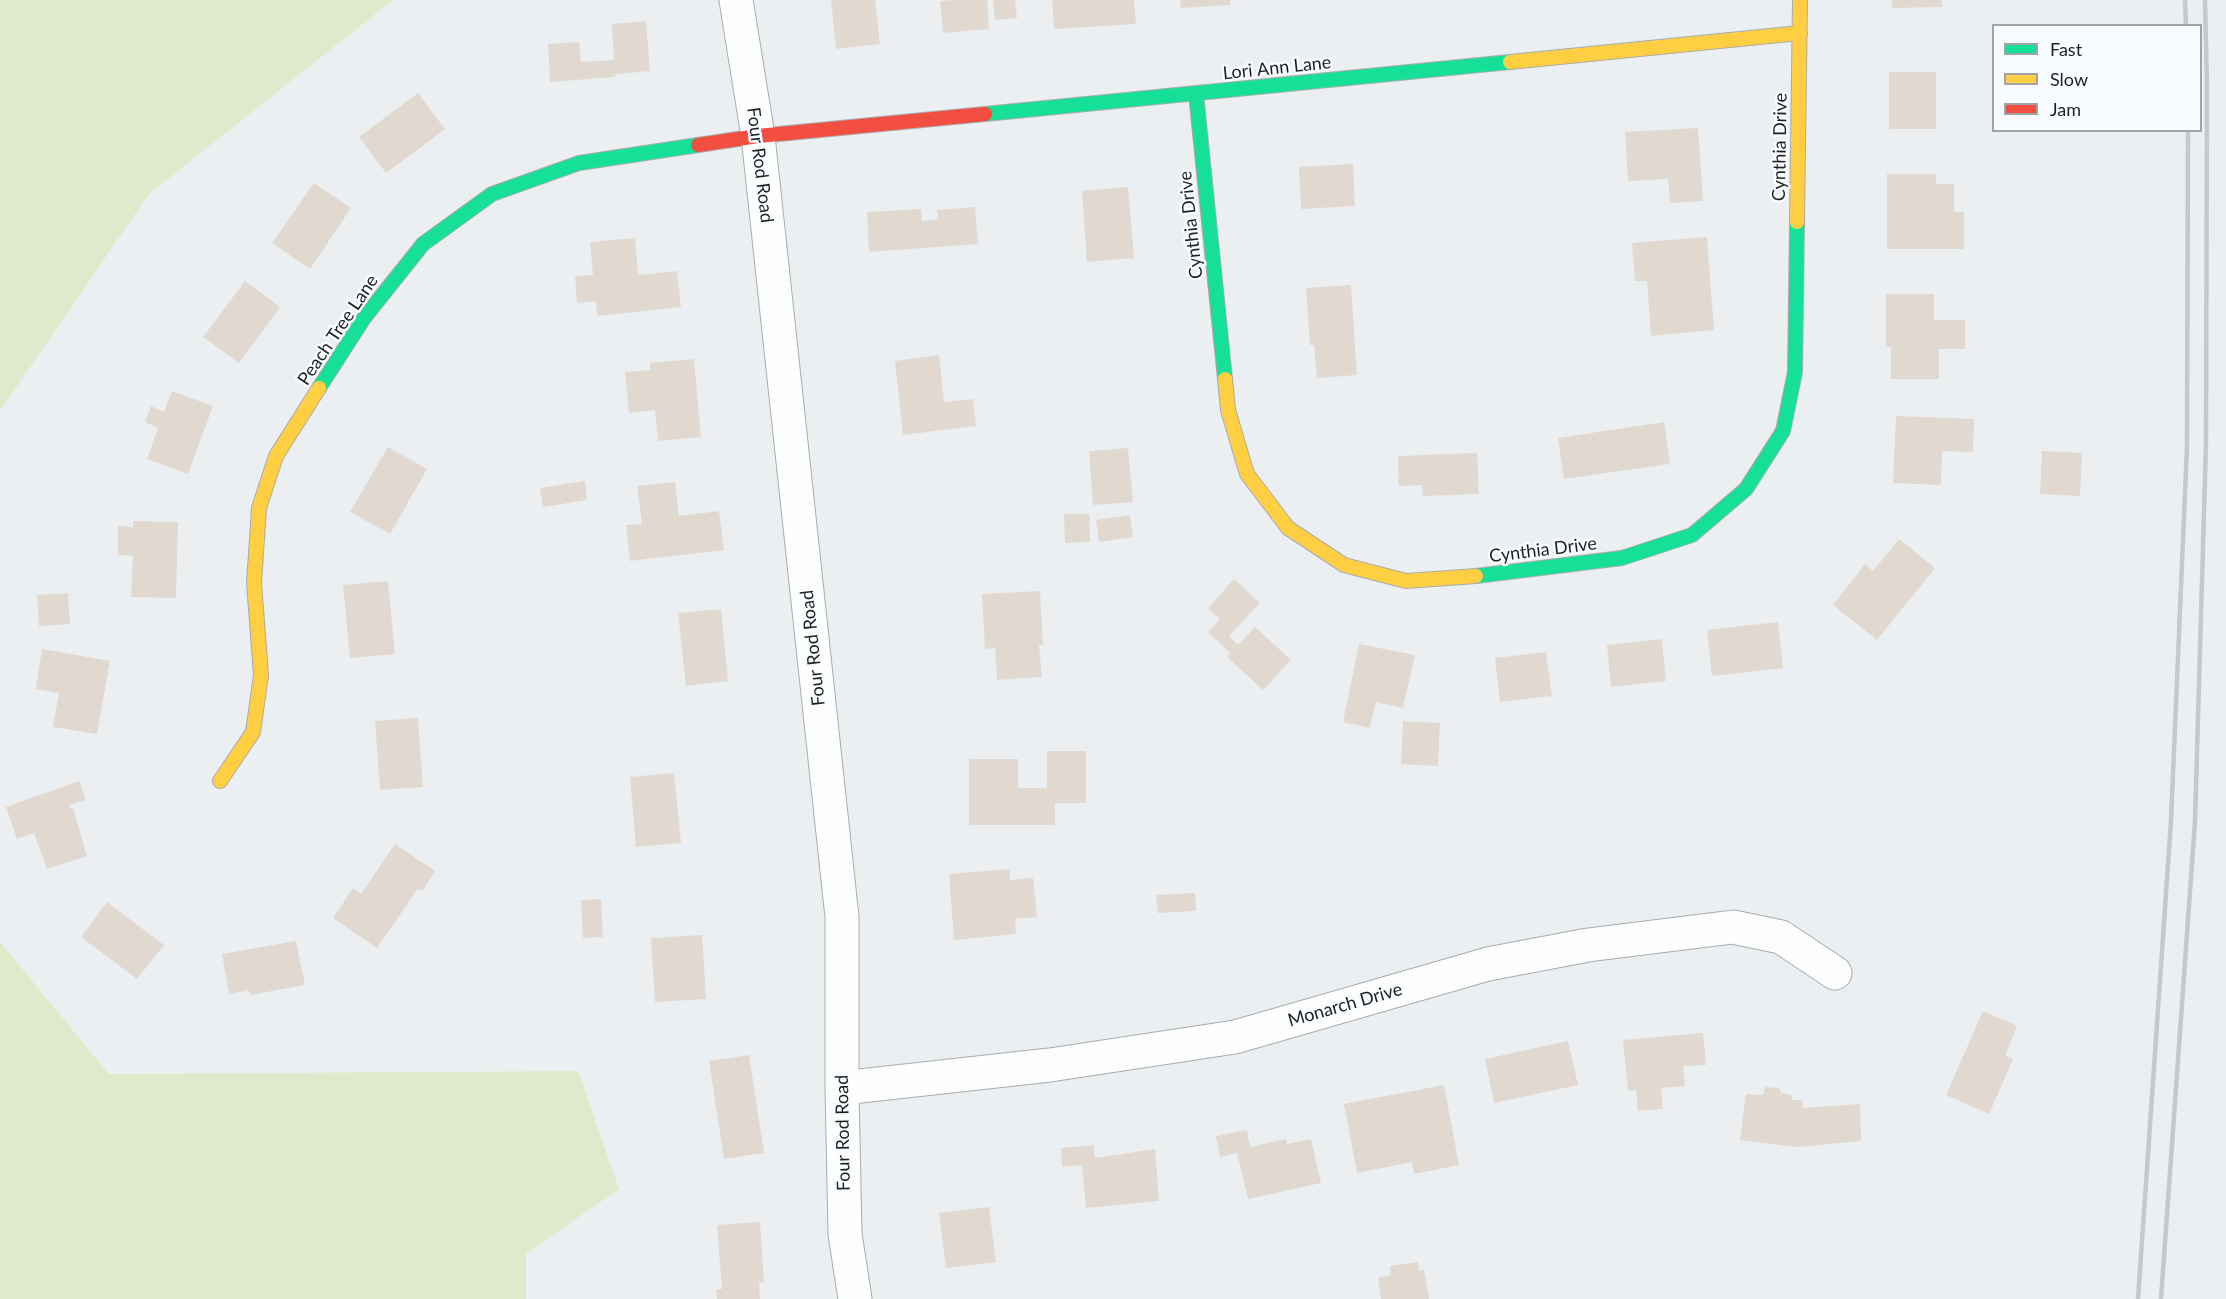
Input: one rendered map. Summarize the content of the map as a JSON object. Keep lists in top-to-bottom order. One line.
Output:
{"streets":{"street":["Lori Ann Lane","Cynthia Drive","Four Rod Road","Peach Tree Lane","Monarch Drive"]},"crossings":[["Lori Ann Lane","Cynthia Drive"],["Lori Ann Lane","Four Rod Road"],["Lori Ann Lane","Peach Tree Lane"],["Four Rod Road","Peach Tree Lane"],["Four Rod Road","Monarch Drive"]],"legend":["Fast","Slow","Jam"]}
